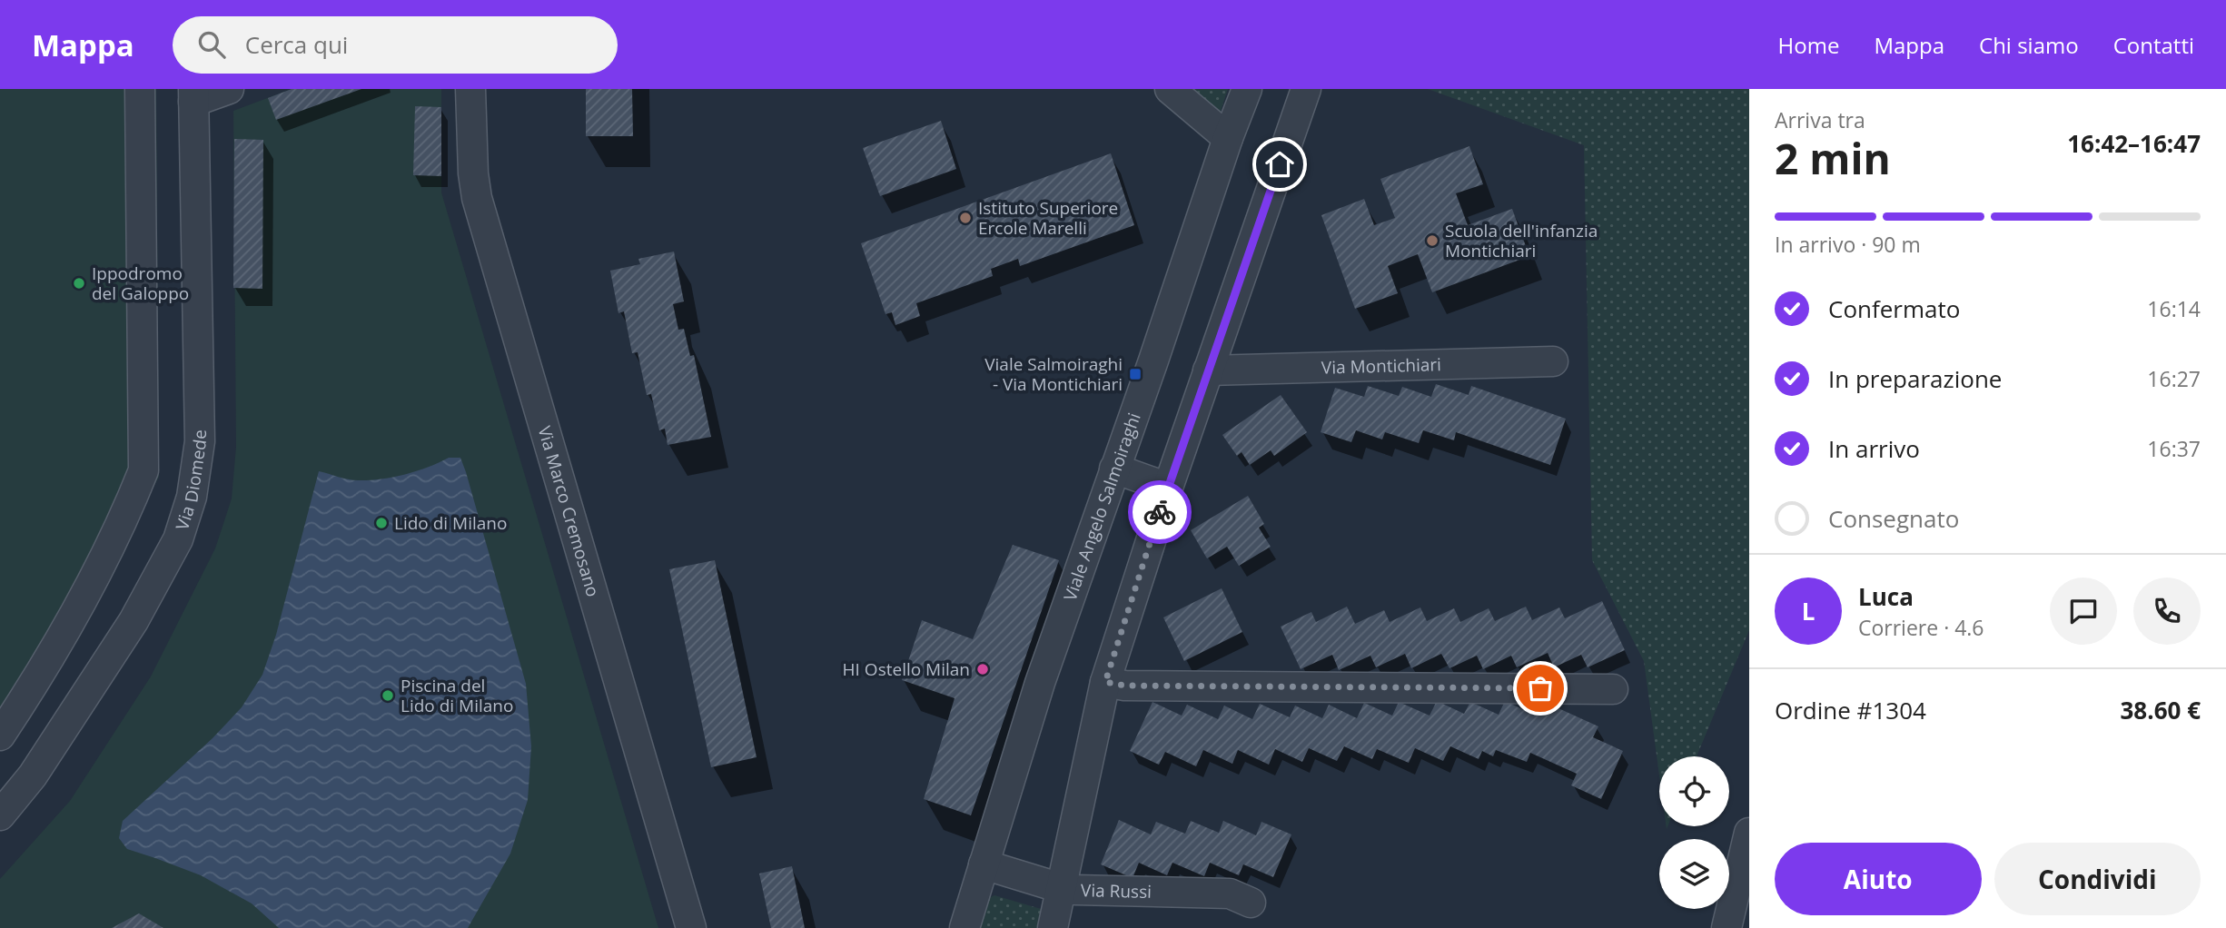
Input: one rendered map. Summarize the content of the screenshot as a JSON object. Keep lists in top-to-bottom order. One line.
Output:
{"streets":{"street":["Via Montichiari","Via Diomede","Viale Angelo Salmoiraghi","Via Marco Cremosano","Via Russi"]},"crossings":[["Viale Angelo Salmoiraghi","Via Russi"]],"places":{"other":["Istituto Superiore Ercole Marelli","Scuola dell'infanzia Montichiari","Ippodromo del Galoppo","Lido di Milano","HI Ostello Milan","Piscina del Lido di Milano"],"transit":["Viale Salmoiraghi - Via Montichiari"]},"page":{"header":"Mappa","search":"Cerca qui","nav":["Home","Mappa","Chi siamo","Contatti"],"heading":["2 min","Arriva tra","16:42–16:47"],"panel":["Luca","Corriere · 4.6","Ordine #1304","38.60 €"],"bar":"In arrivo · 90 m","list":[["Confermato","16:14"],["In preparazione","16:27"],["In arrivo","16:37"],"Consegnato"],"round":"L","buttons":["Aiuto","Condividi"]}}
